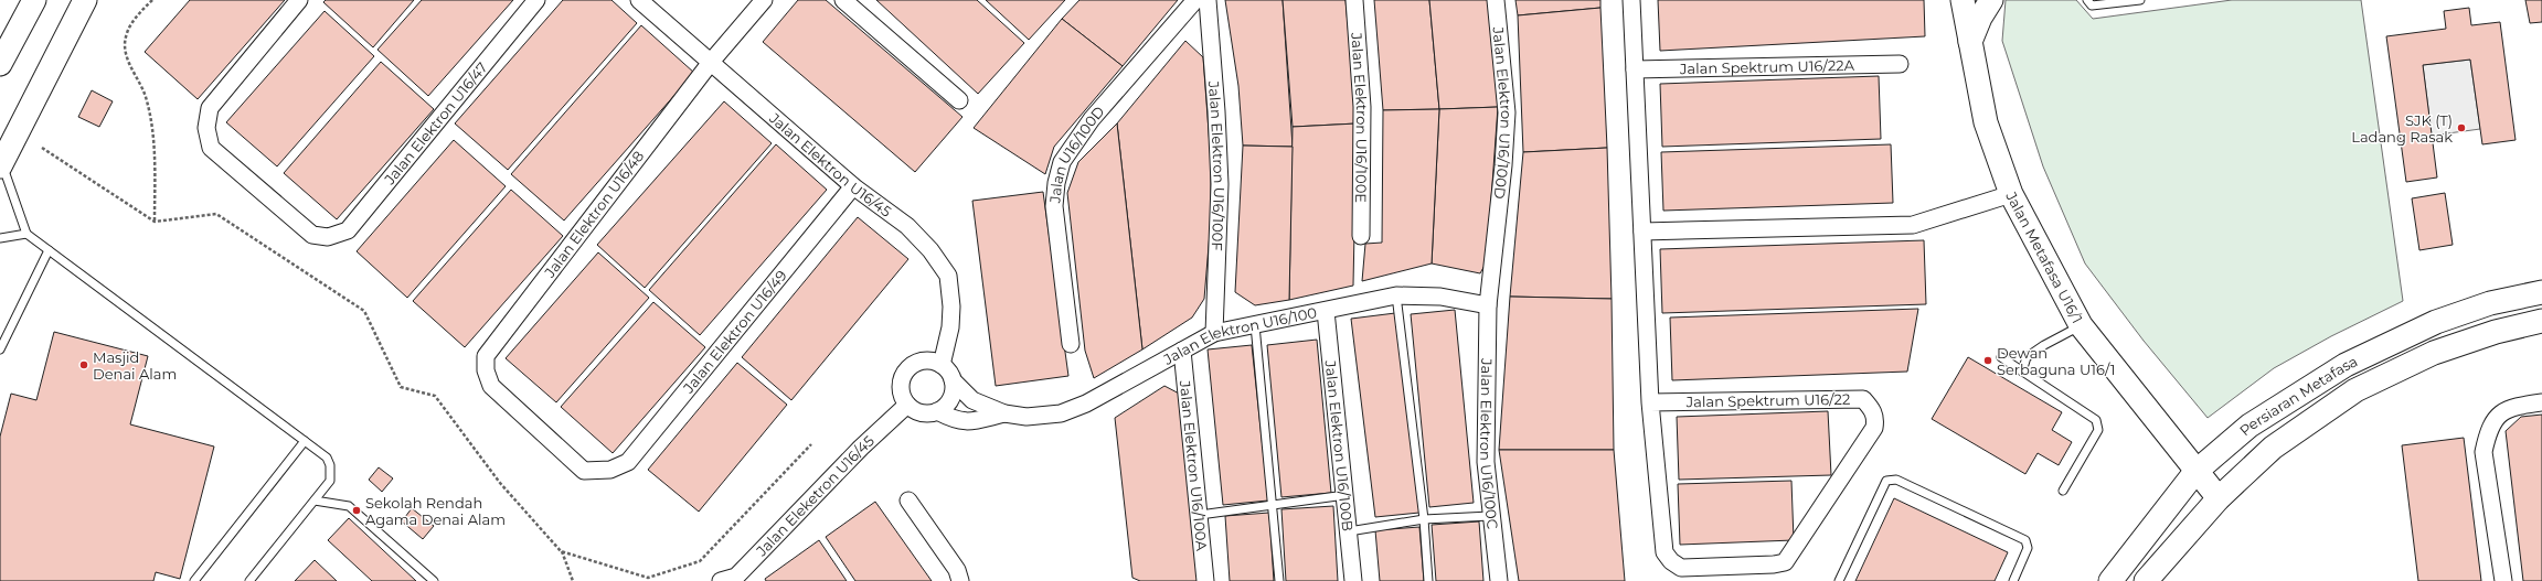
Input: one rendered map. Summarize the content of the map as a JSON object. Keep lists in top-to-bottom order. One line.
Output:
{"streets":{"main road":["Jalan Metafasa U16/1","Persiaran Metafasa"],"street":["Jalan Spektrum U16/22A","Jalan Elektron U16/100D","Jalan Elektron U16/100E","Jalan Elektron U16/47","Jalan U16/100D","Jalan Elektron U16/45","Jalan Elektron U16/100F","Jalan Elektron U16/48","Jalan Elektron U16/49","Jalan Elektron U16/100","Jalan Spektrum U16/22","Jalan Elektron U16/100C","Jalan Elektron U16/100B","Jalan Elektron U16/100A","Jalan Eleketron U16/45"]},"crossings":[["Jalan Spektrum U16/22A","Jalan Spektrum U16/22"],["Jalan Elektron U16/100D","Jalan Elektron U16/100"],["Jalan Elektron U16/100D","Jalan Elektron U16/100C"],["Jalan Elektron U16/45","Jalan Elektron U16/48"],["Jalan Elektron U16/45","Jalan Elektron U16/49"],["Jalan Elektron U16/45","Jalan Eleketron U16/45"],["Jalan Elektron U16/100F","Jalan Elektron U16/100"],["Jalan Elektron U16/48","Jalan Elektron U16/49"],["Jalan Metafasa U16/1","Persiaran Metafasa"],["Jalan Elektron U16/100","Jalan Elektron U16/100C"],["Jalan Elektron U16/100","Jalan Elektron U16/100B"],["Jalan Elektron U16/100","Jalan Elektron U16/100A"]],"places":["SJK (T) Ladang Rasak","Dewan Serbaguna U16/1","Masjid Denai Alam","Sekolah Rendah Agama Denai Alam"]}
